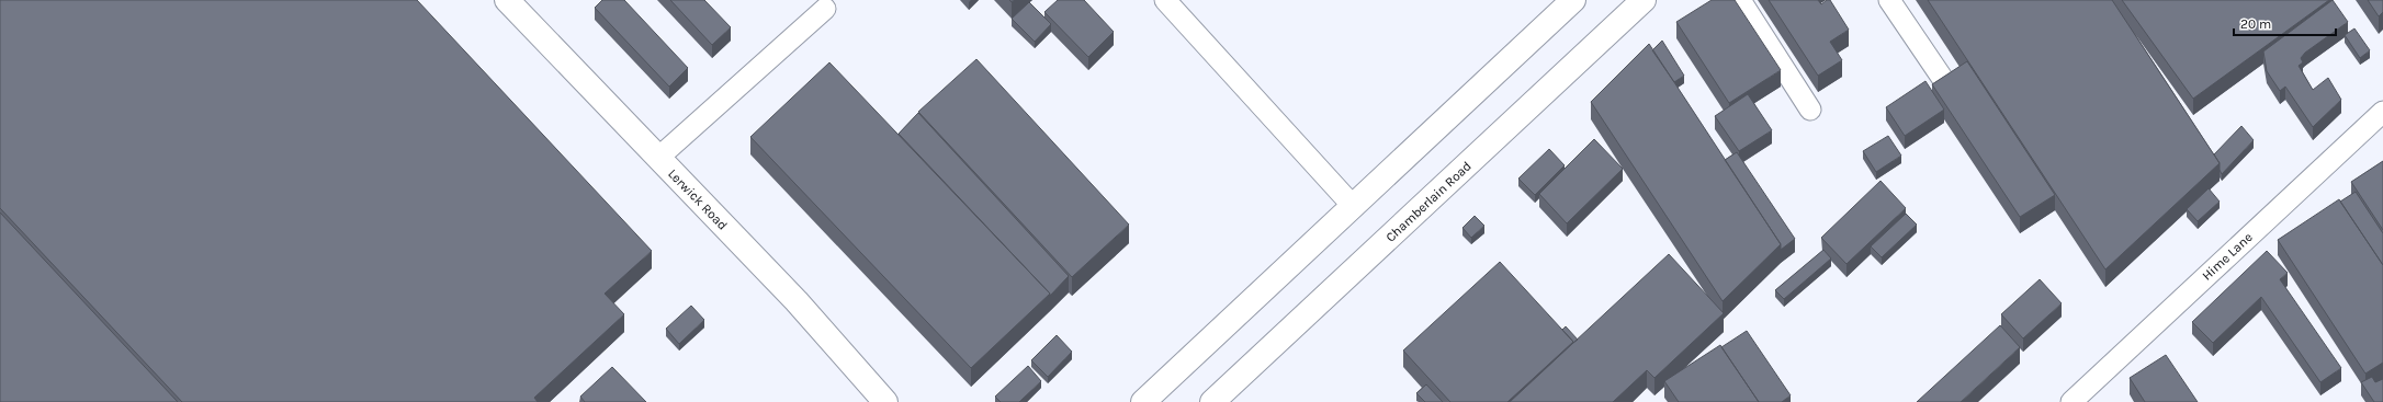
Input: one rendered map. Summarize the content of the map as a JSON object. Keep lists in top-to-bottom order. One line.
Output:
{"streets":{"street":["Lerwick Road","Chamberlain Road"],"lane":["Hime Lane"]},"scale_bar":"20 m"}
